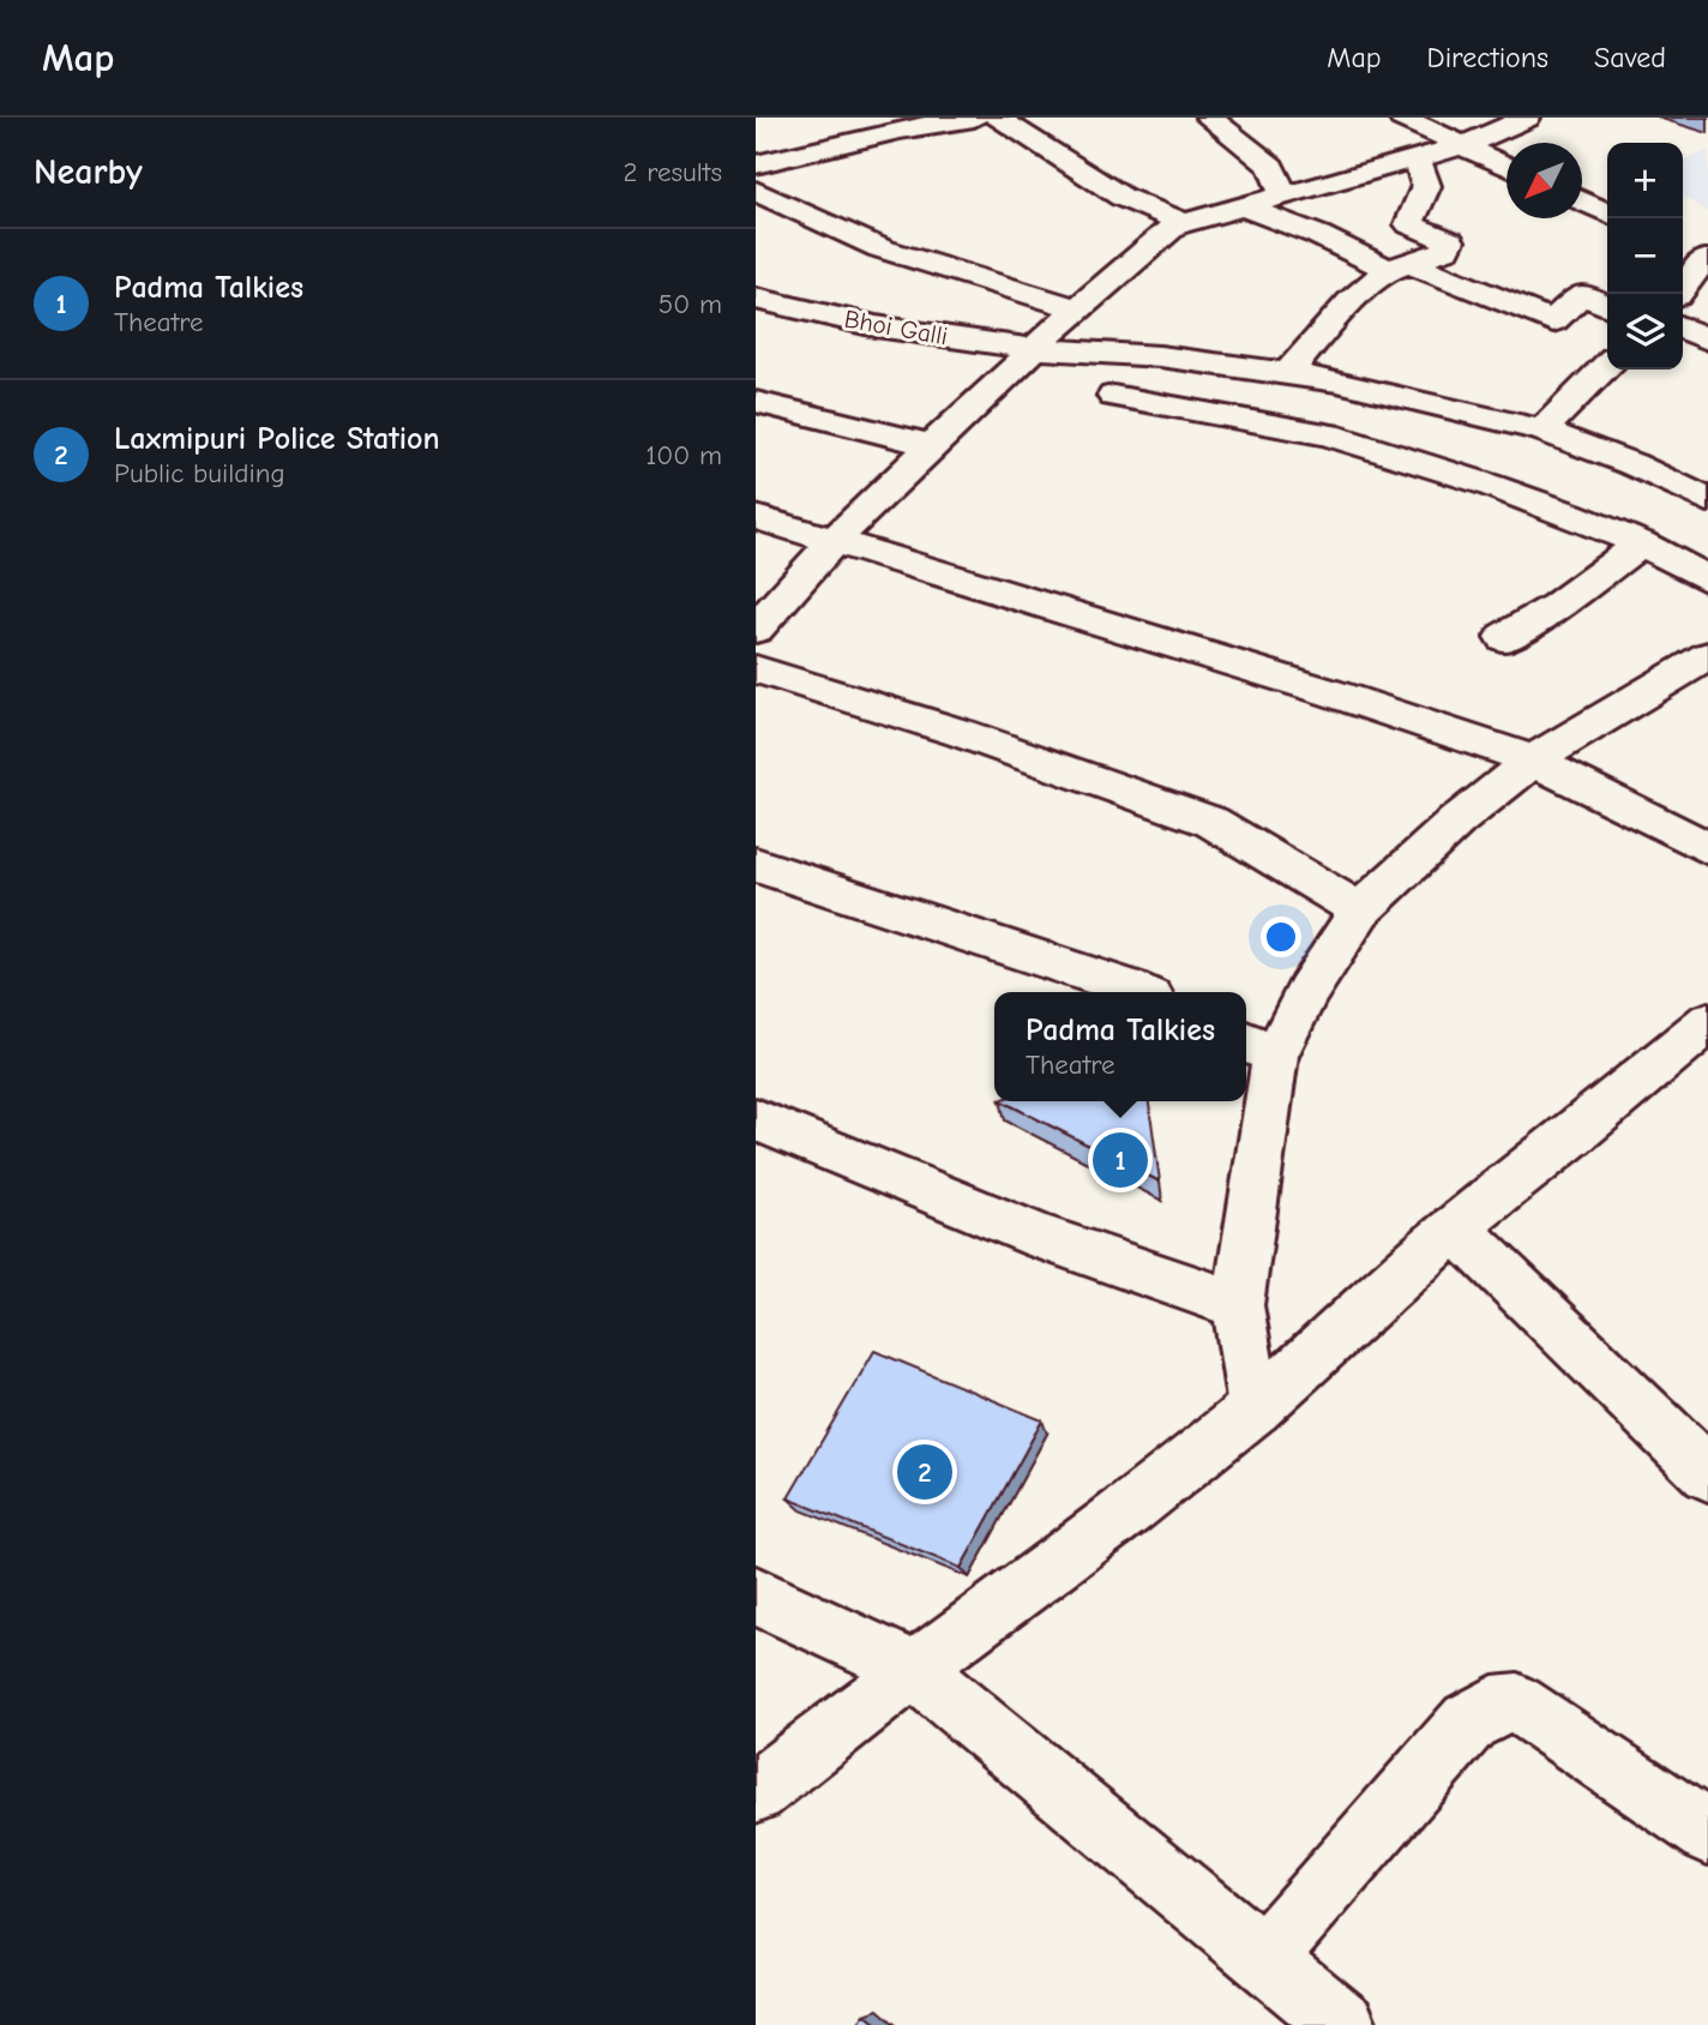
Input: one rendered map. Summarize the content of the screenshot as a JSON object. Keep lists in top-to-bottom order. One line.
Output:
{"streets":{"street":["Bhoi Galli"]},"north":"bottom left","page":{"header":"Map","nav":["Map","Directions","Saved"],"heading":["Nearby","2 results"],"map_buttons":["+","−"],"list":[{"mark":"1","name":"Padma Talkies","note":"Theatre","value":"50 m"},{"mark":"2","name":"Laxmipuri Police Station","note":"Public building","value":"100 m"}],"popup":["Padma Talkies","Theatre"],"pins":["1","2"]}}
